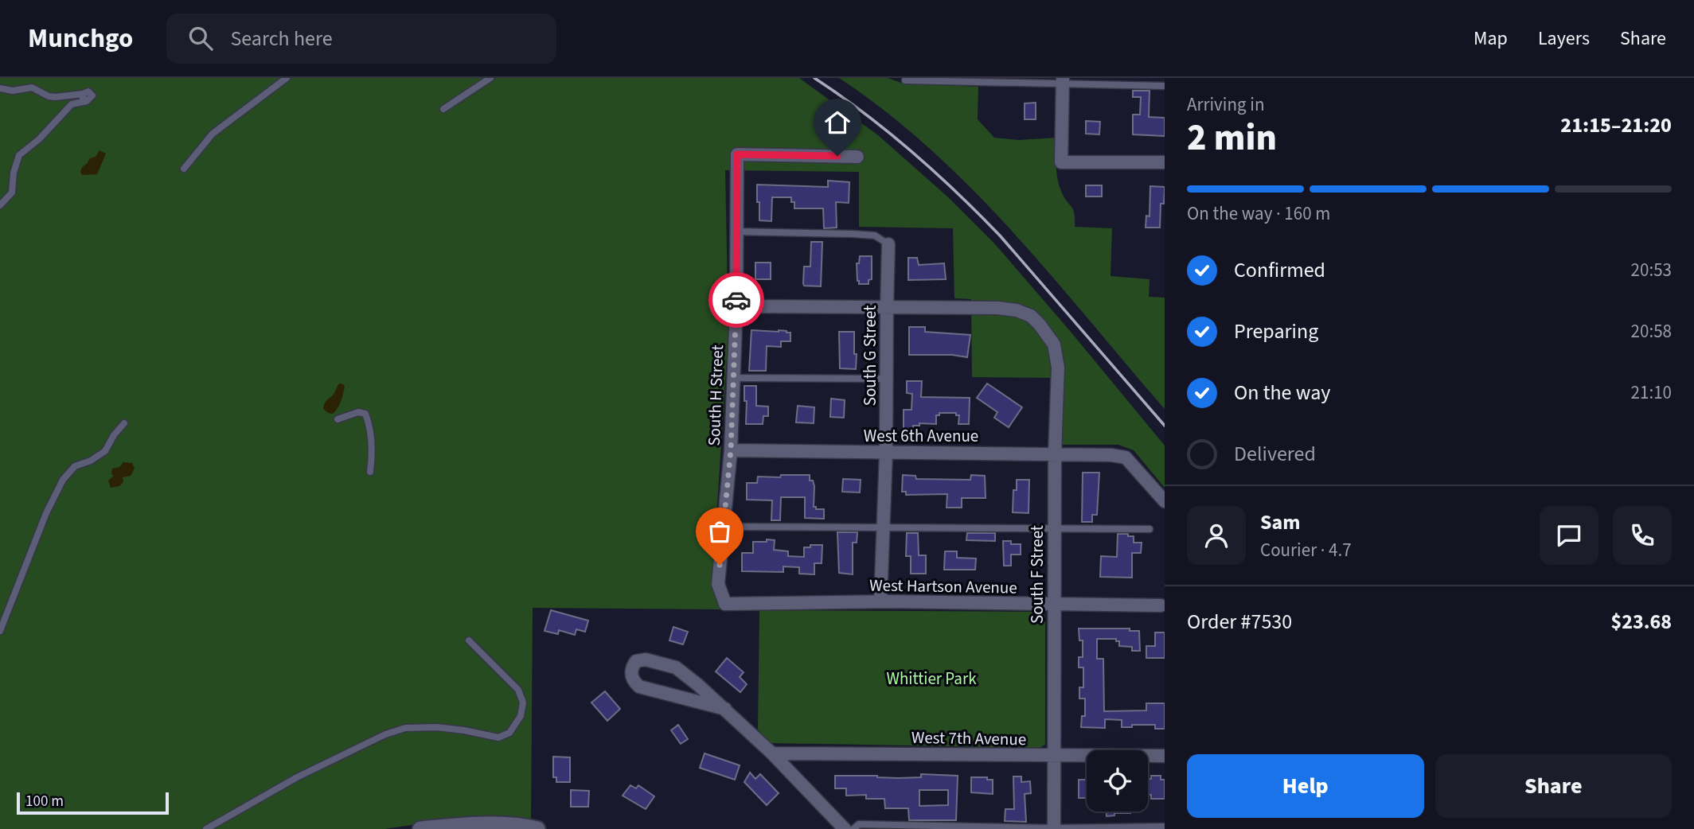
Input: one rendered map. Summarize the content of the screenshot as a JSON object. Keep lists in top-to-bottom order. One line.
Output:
{"streets":{"street":["South G Street","South H Street","West 6th Avenue","South F Street","West Hartson Avenue","West 7th Avenue"]},"crossings":[["South G Street","West 6th Avenue"],["South G Street","South F Street"],["South G Street","West Hartson Avenue"],["South H Street","West 6th Avenue"],["South H Street","West Hartson Avenue"],["West 6th Avenue","South F Street"],["South F Street","West Hartson Avenue"],["South F Street","West 7th Avenue"]],"parks":["Whittier Park"],"scale_bar":"100 m","page":{"header":"Munchgo","search":"Search here","nav":["Map","Layers","Share"],"heading":["2 min","Arriving in","21:15–21:20"],"panel":["Sam","Courier · 4.7","Order #7530","$23.68"],"bar":"On the way · 160 m","list":[["Confirmed","20:53"],["Preparing","20:58"],["On the way","21:10"],"Delivered"],"buttons":["Help","Share"],"scale":"100 m"}}
